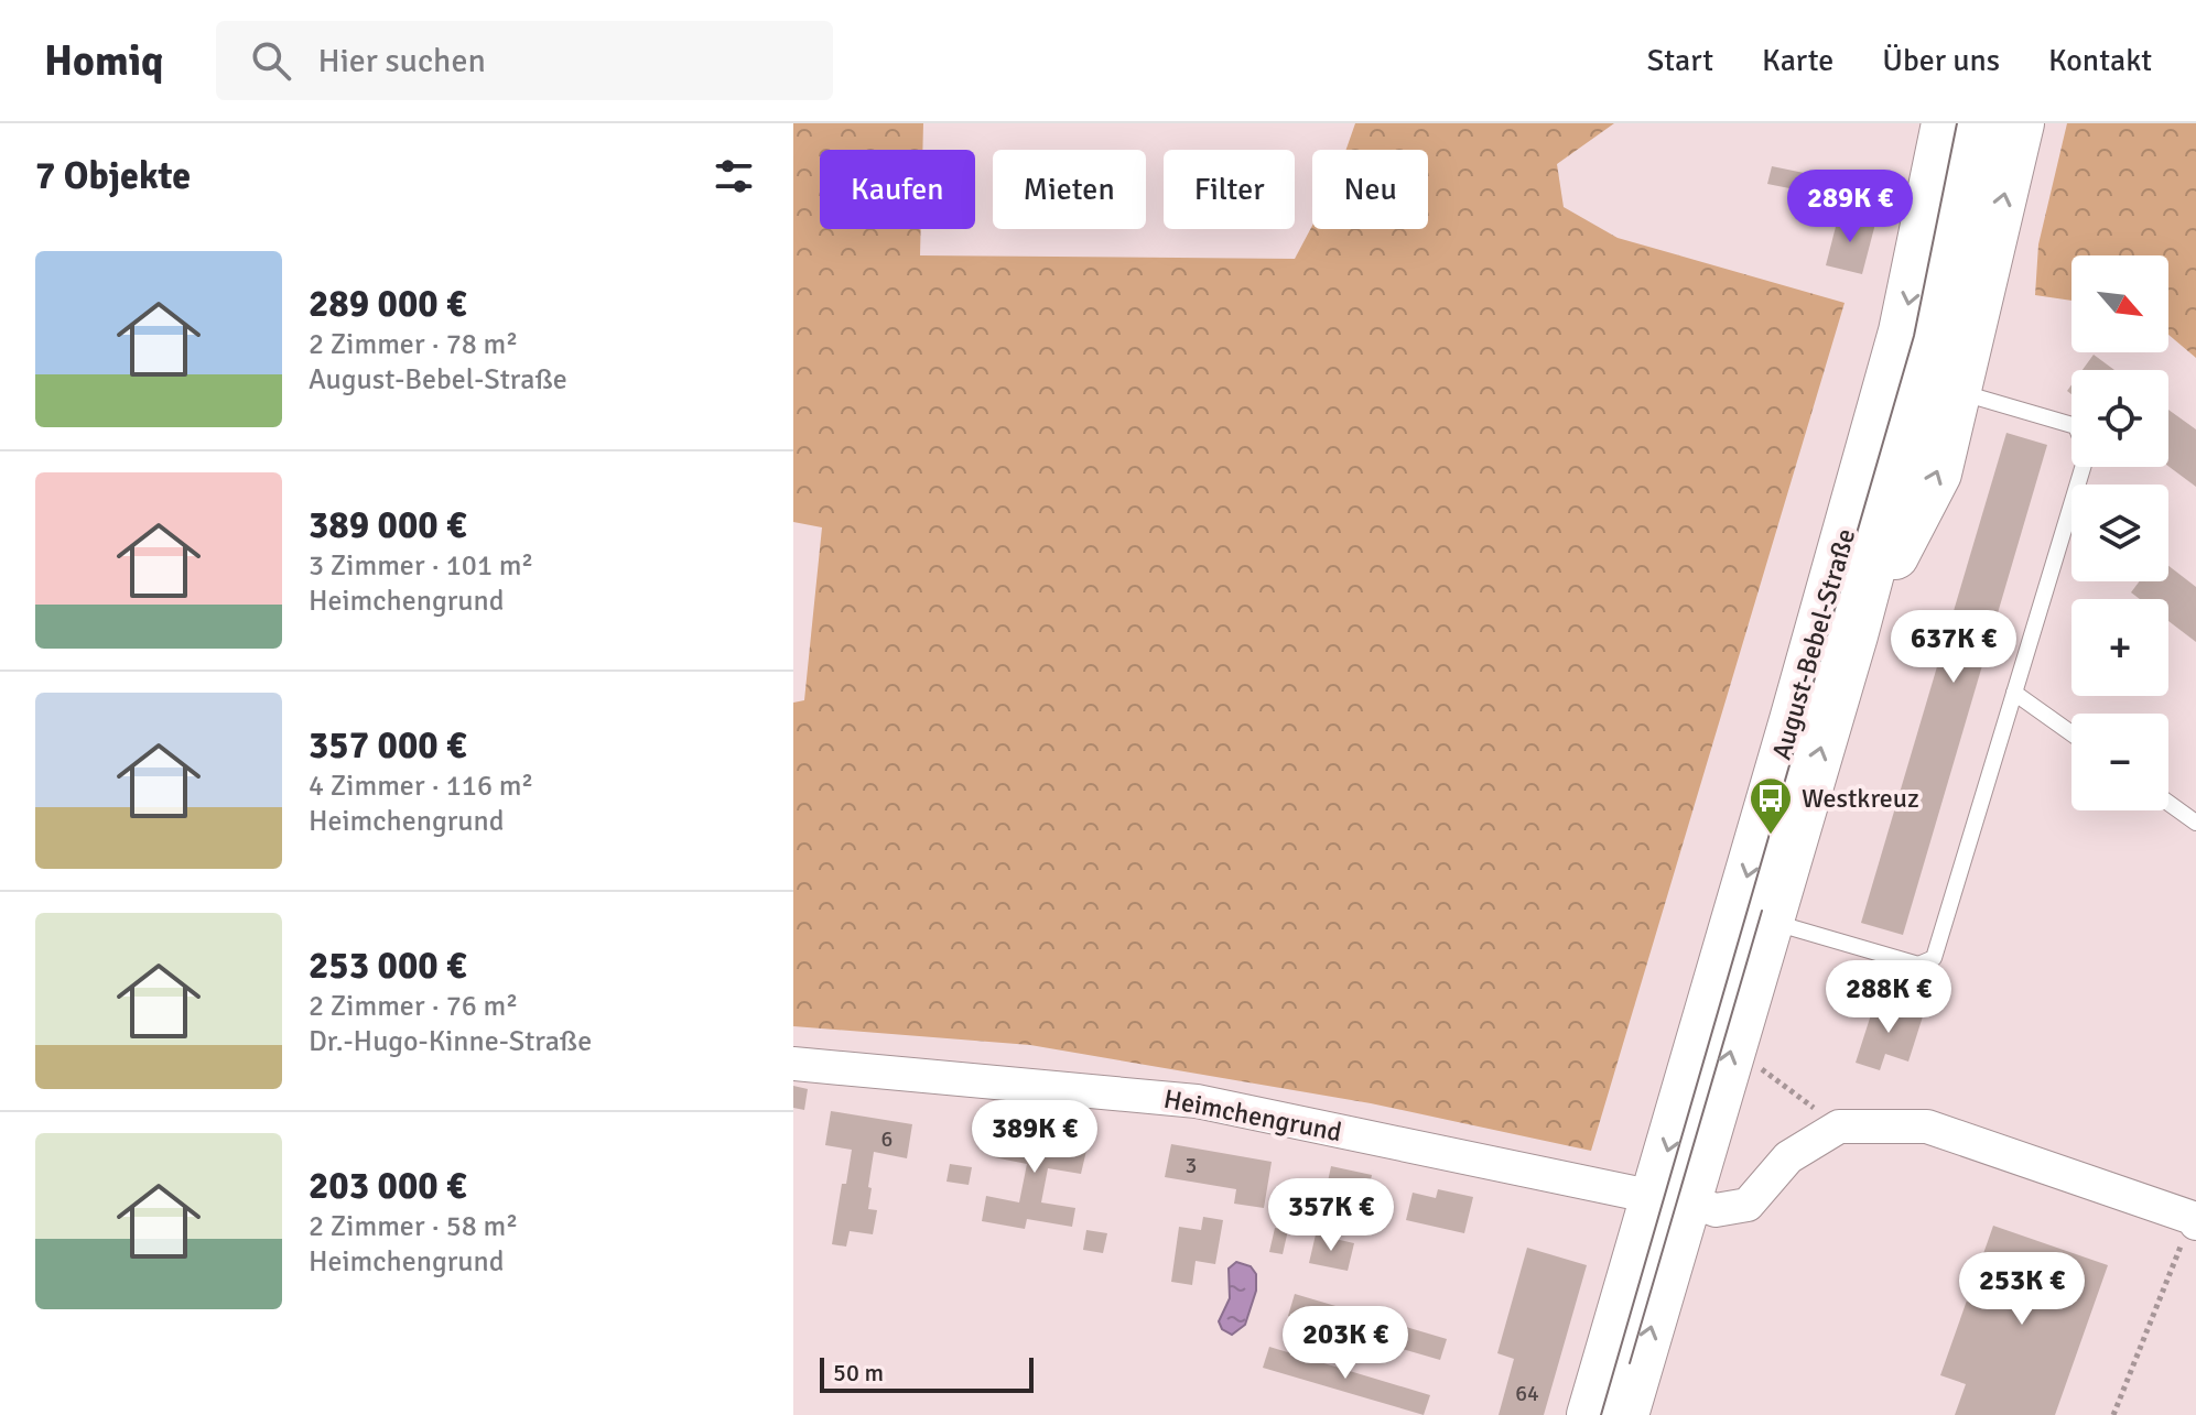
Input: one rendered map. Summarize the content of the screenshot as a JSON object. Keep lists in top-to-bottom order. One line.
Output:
{"streets":{"street":["August-Bebel-Straße","Heimchengrund"]},"crossings":[["August-Bebel-Straße","Heimchengrund"]],"places":{"bus stop":["Westkreuz"]},"house_numbers":["6","3","64"],"scale_bar":"50 m","north":"bottom right","page":{"header":"Homiq","search":"Hier suchen","nav":["Start","Karte","Über uns","Kontakt"],"heading":"7 Objekte","chip":["Kaufen","Mieten","Filter","Neu"],"price":["289K €","637K €","288K €","389K €","357K €","253K €","203K €"],"list":[{"name":"289 000 €","note":"2 Zimmer · 78 m² · August-Bebel-Straße"},{"name":"389 000 €","note":"3 Zimmer · 101 m² · Heimchengrund"},{"name":"357 000 €","note":"4 Zimmer · 116 m² · Heimchengrund"},{"name":"253 000 €","note":"2 Zimmer · 76 m² · Dr.-Hugo-Kinne-Straße"},{"name":"203 000 €","note":"2 Zimmer · 58 m² · Heimchengrund"}],"map_buttons":["+","−"],"scale":"50 m"}}
